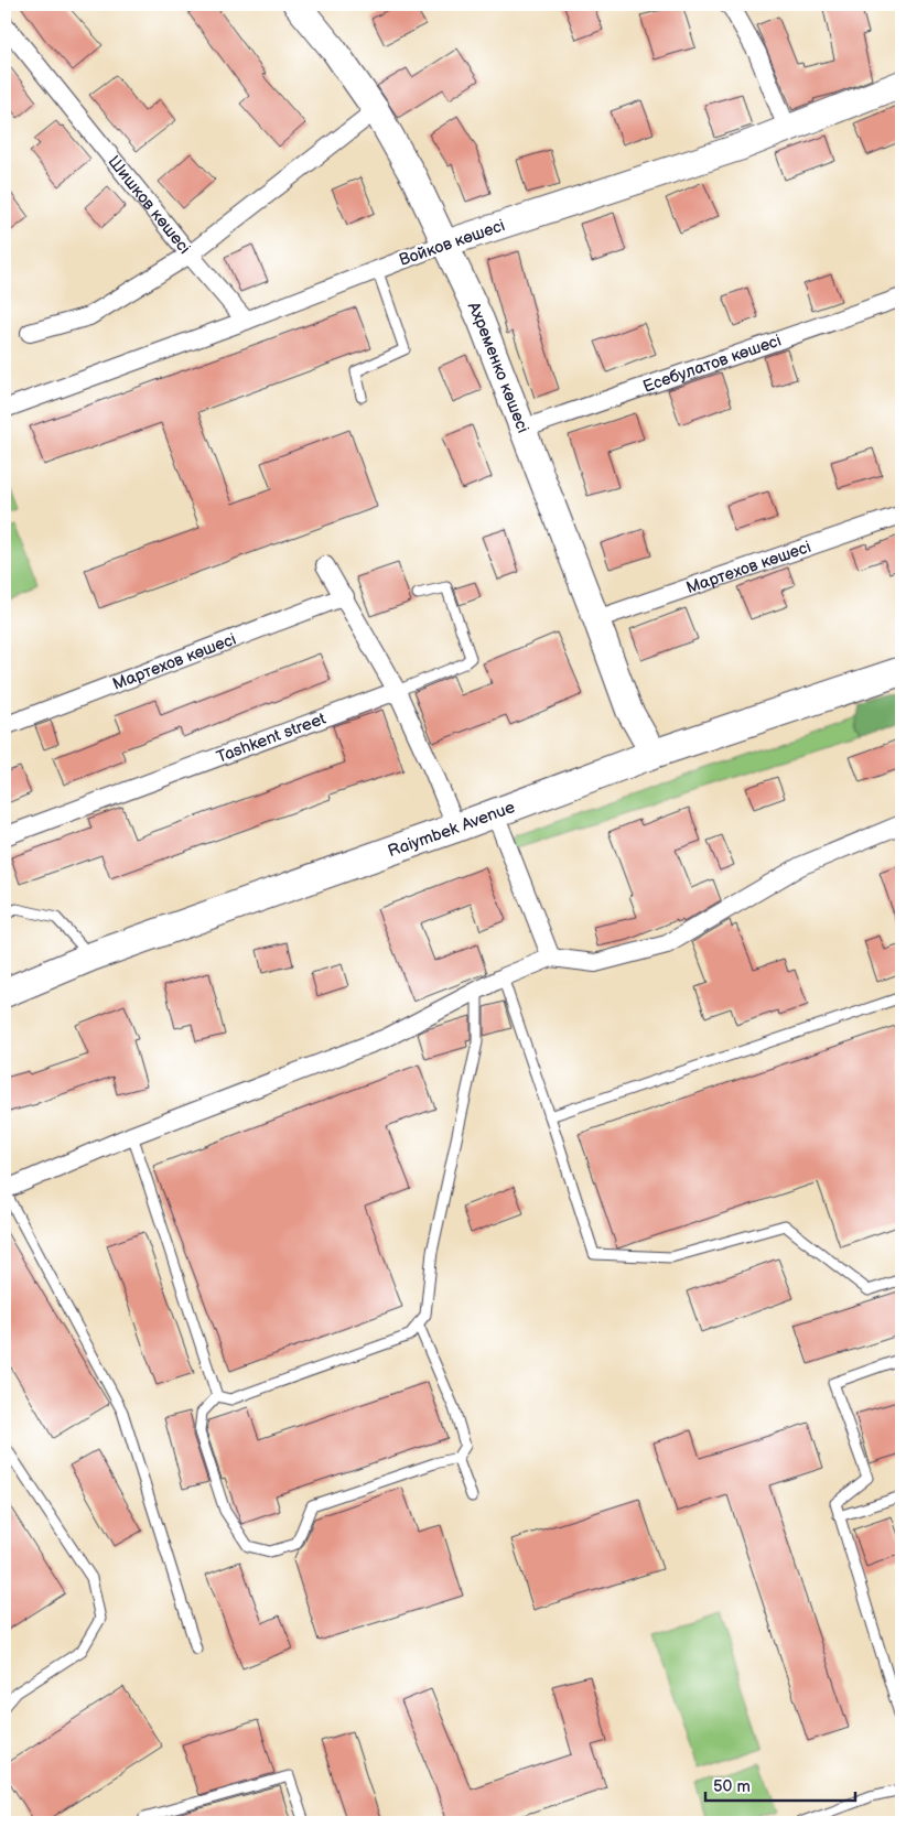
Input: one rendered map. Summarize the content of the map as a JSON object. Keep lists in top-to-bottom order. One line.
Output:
{"streets":{"main road":["Raiymbek Avenue"],"street":["Шишков көшесі","Войков көшесі","Есебулатов көшесі","Ахременко көшесі","Мартехов көшесі","Tashkent street"]},"crossings":[["Шишков көшесі","Ахременко көшесі"],["Войков көшесі","Ахременко көшесі"],["Есебулатов көшесі","Ахременко көшесі"],["Ахременко көшесі","Мартехов көшесі"],["Ахременко көшесі","Raiymbek Avenue"]],"scale_bar":"50 m"}
